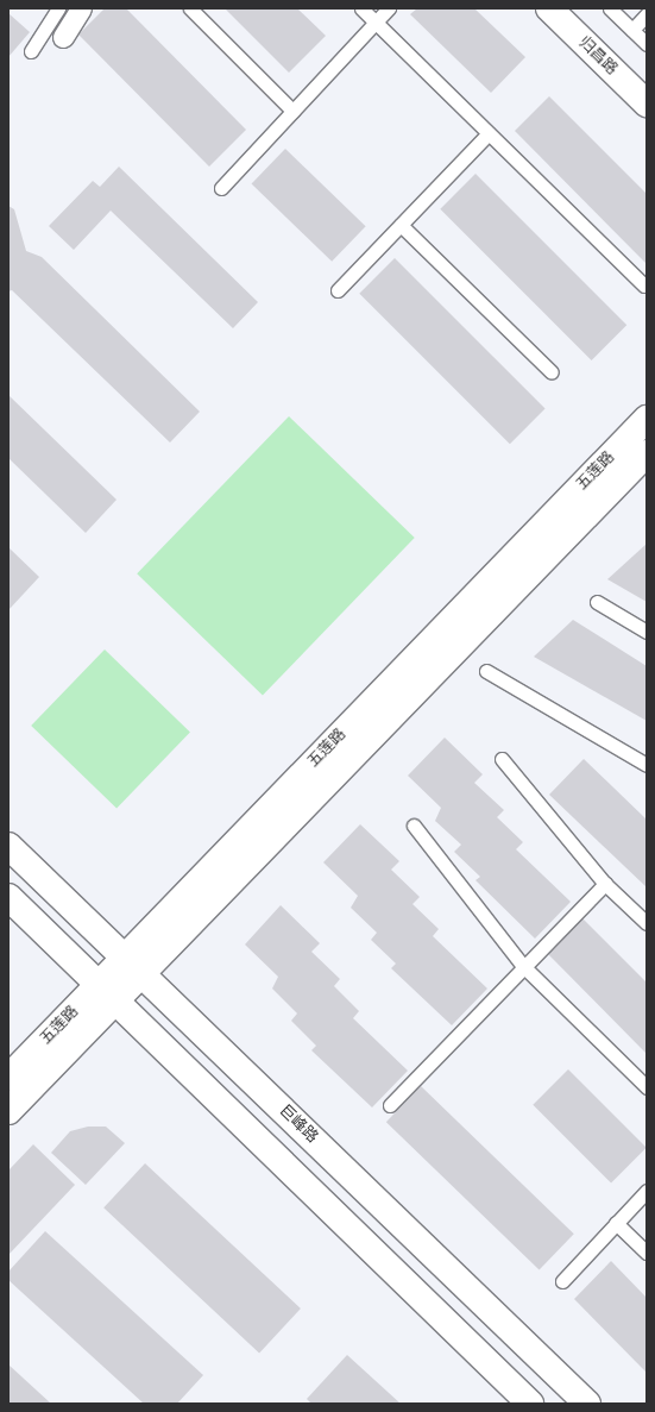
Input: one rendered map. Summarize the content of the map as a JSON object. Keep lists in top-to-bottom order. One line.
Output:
{"streets":{"street":["归昌路","五莲路","巨峰路"]},"crossings":[["五莲路","巨峰路"]]}
